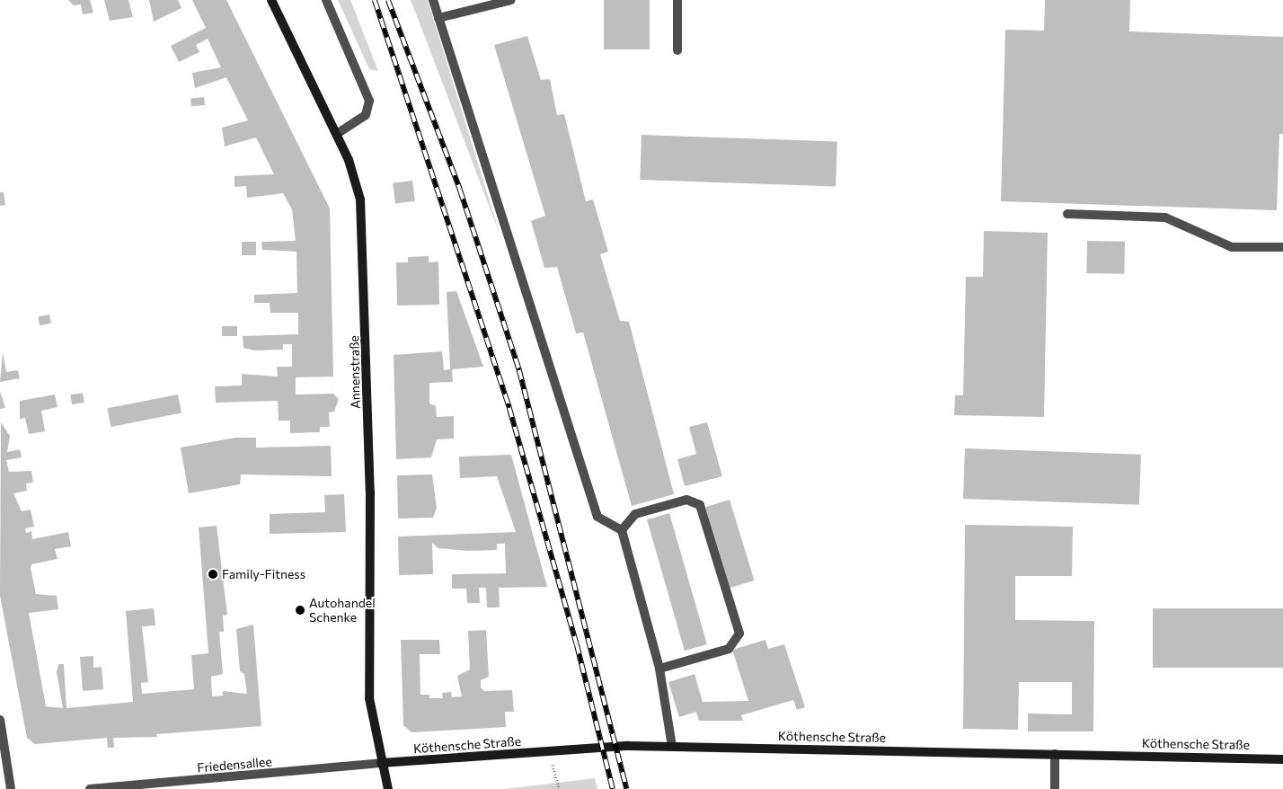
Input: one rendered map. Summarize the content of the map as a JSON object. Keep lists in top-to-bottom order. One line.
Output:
{"streets":{"main road":["Annenstraße","Köthensche Straße"],"street":["Friedensallee"]},"crossings":[["Annenstraße","Köthensche Straße"],["Annenstraße","Friedensallee"],["Köthensche Straße","Friedensallee"]],"places":["Family-Fitness","Autohandel Schenke"]}
